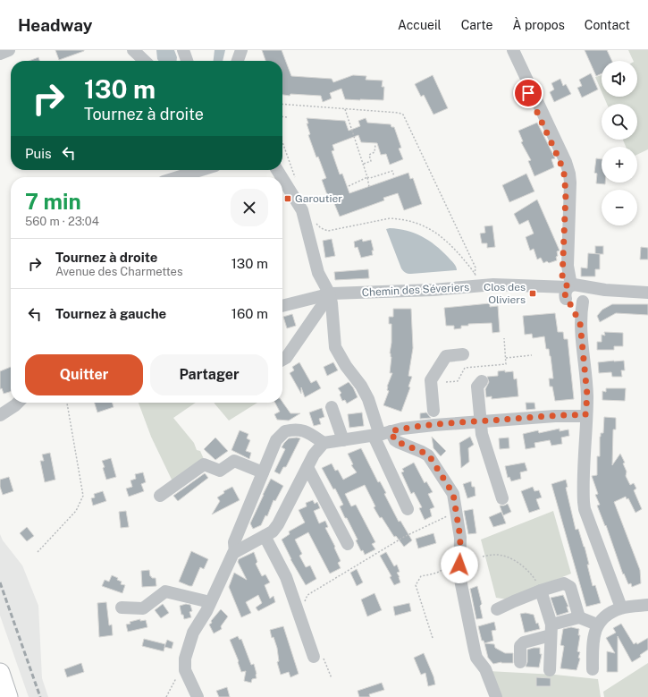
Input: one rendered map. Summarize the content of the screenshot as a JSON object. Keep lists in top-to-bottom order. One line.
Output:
{"streets":{"street":["Chemin des Séveriers"]},"places":{"transit":["Garoutier","Clos des Oliviers"]},"page":{"header":"Headway","nav":["Accueil","Carte","À propos","Contact"],"map_buttons":["+","−"],"turn":["130 m","Tournez à droite"],"then":"Puis","heading":["7 min","560 m · 23:04"],"list":[{"name":"Tournez à droite","note":"Avenue des Charmettes","value":"130 m"},{"name":"Tournez à gauche","value":"160 m"}],"buttons":["Quitter","Partager"]}}
